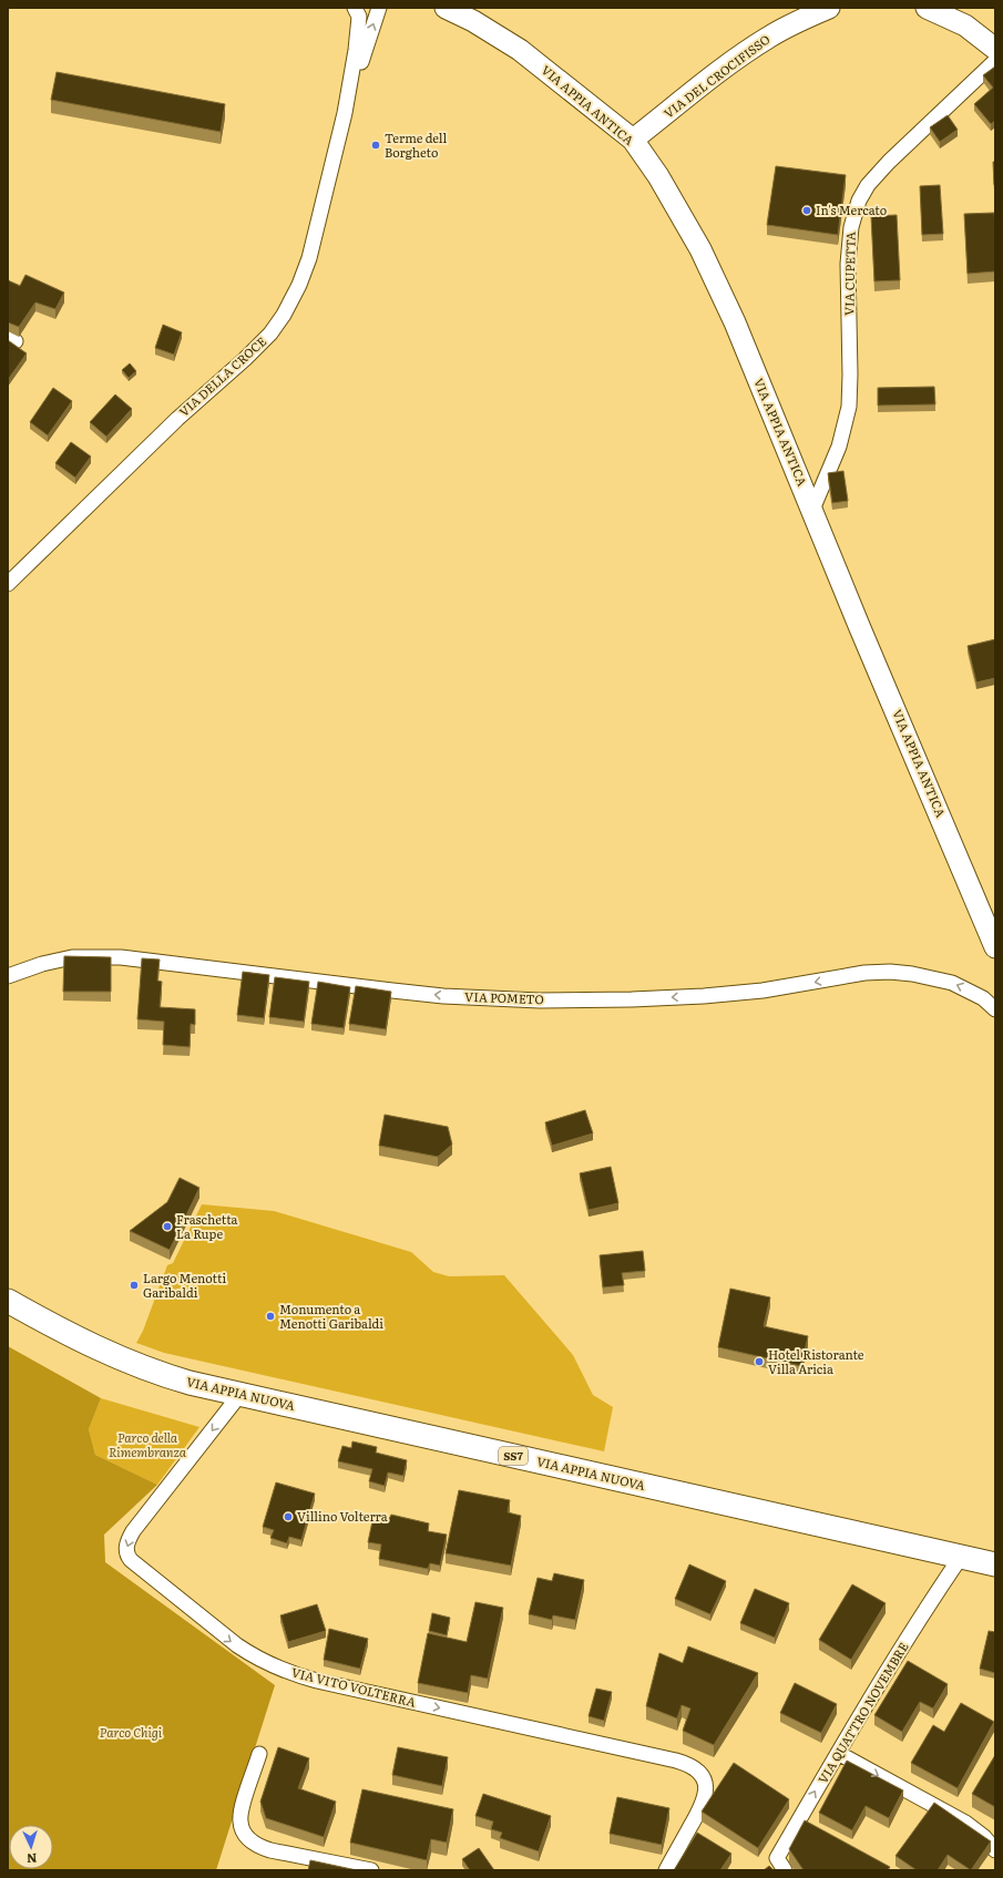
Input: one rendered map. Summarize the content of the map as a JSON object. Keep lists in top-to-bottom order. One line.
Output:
{"streets":{"main road":["VIA APPIA NUOVA","SS7"],"street":["VIA DEL CROCIFISSO","VIA APPIA ANTICA","VIA CUPETTA","VIA DELLA CROCE","VIA POMETO","VIA VITO VOLTERRA","VIA QUATTRO NOVEMBRE"]},"crossings":[["VIA DEL CROCIFISSO","VIA APPIA ANTICA"],["VIA APPIA ANTICA","VIA CUPETTA"],["VIA APPIA NUOVA","VIA VITO VOLTERRA"],["VIA APPIA NUOVA","VIA QUATTRO NOVEMBRE"]],"one_way":["VIA POMETO"],"parks":["Parco della Rimembranza","Parco Chigi"],"places":["Terme dell Borgheto","In's Mercato","Fraschetta La Rupe","Largo Menotti Garibaldi","Monumento a Menotti Garibaldi","Hotel Ristorante Villa Aricia","Villino Volterra"],"north":"bottom"}
